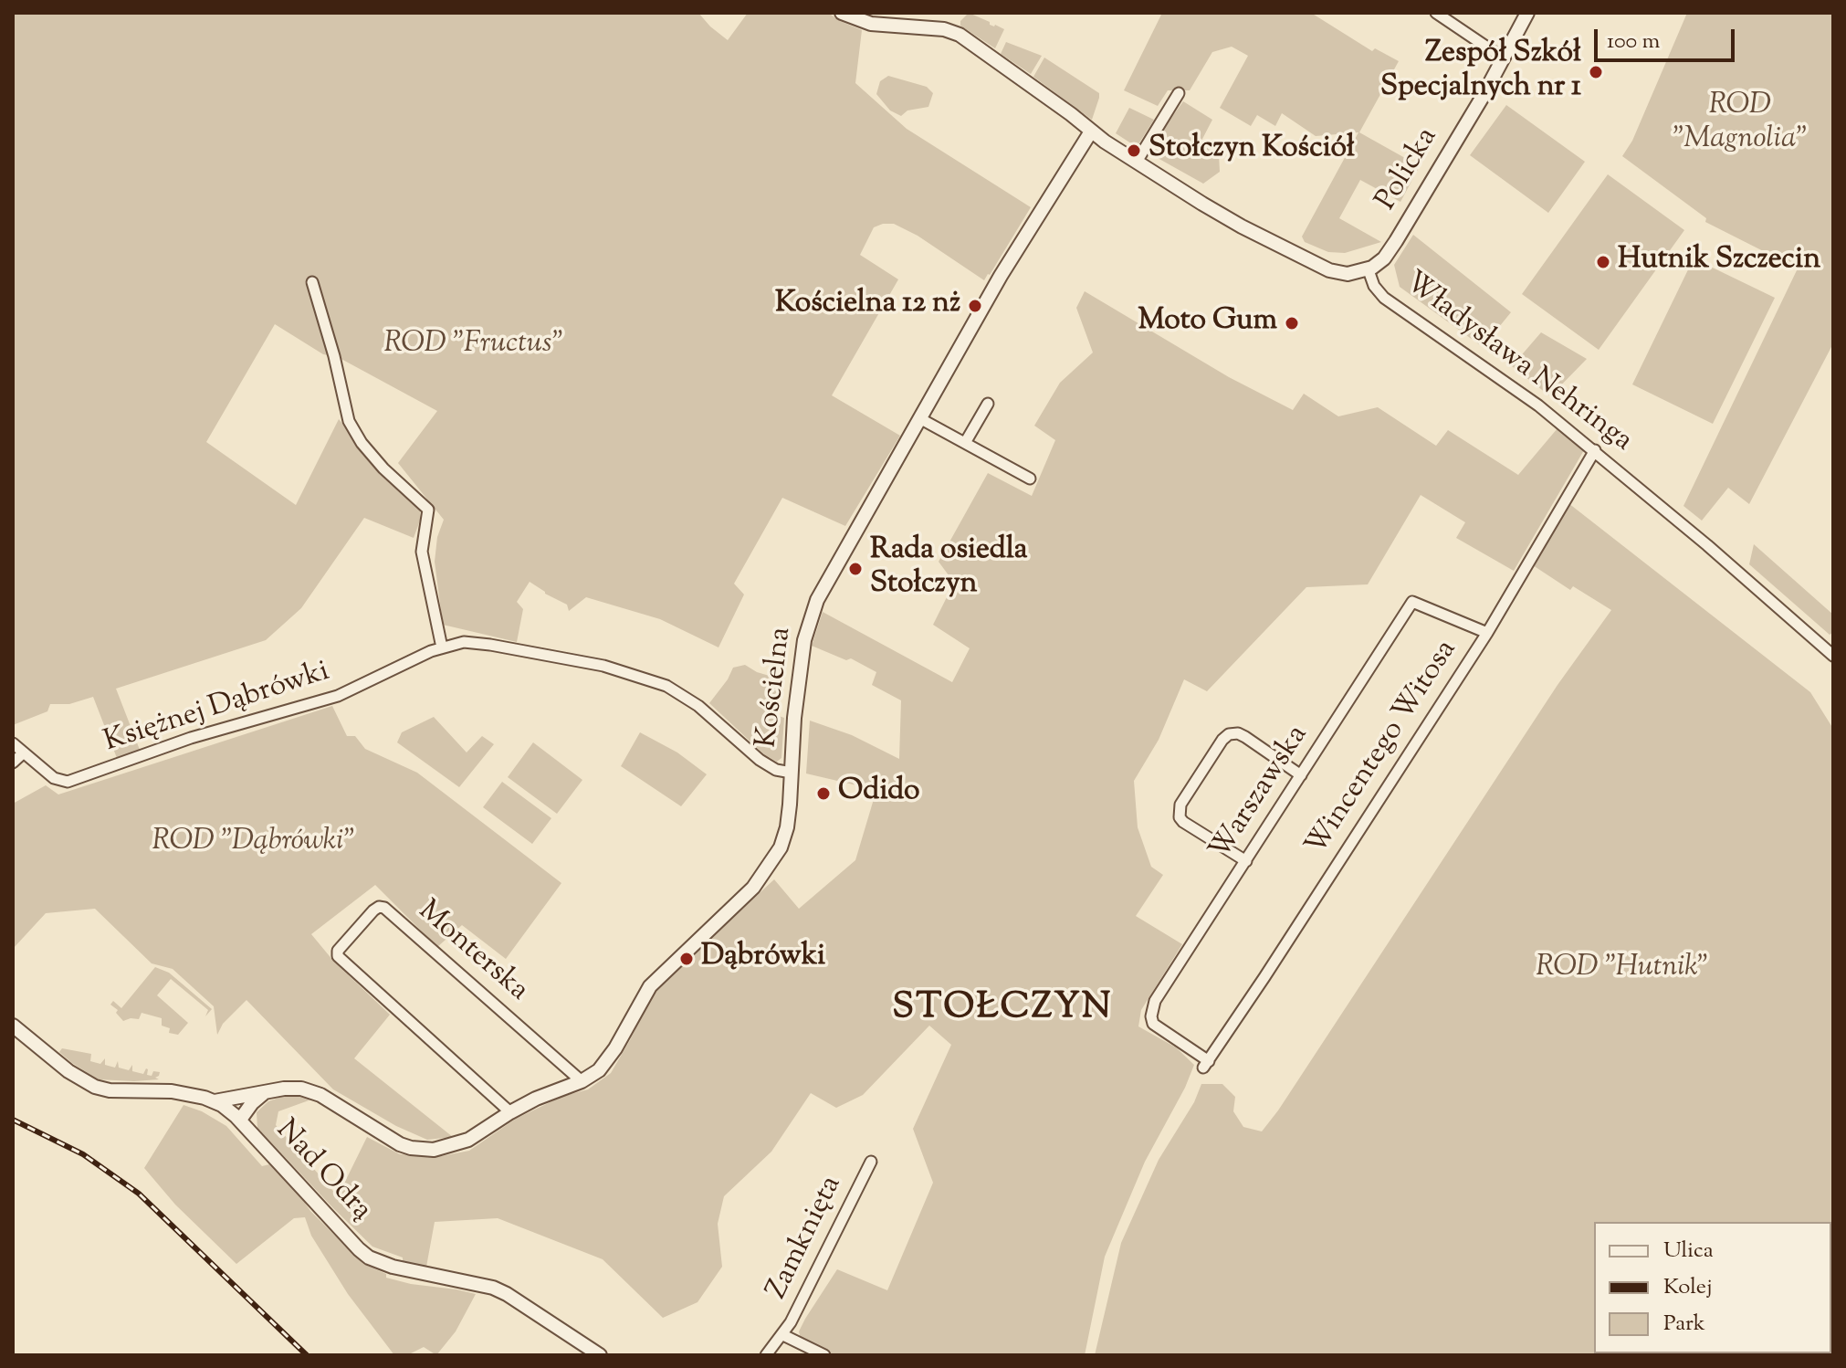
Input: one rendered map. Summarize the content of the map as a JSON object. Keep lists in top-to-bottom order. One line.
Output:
{"streets":{"street":["Policka","Władysława Nehringa","Kościelna","Księżnej Dąbrówki","Wincentego Witosa","Warszawska","Monterska","Nad Odrą","Zamknięta"]},"crossings":[["Policka","Władysława Nehringa"],["Władysława Nehringa","Kościelna"],["Władysława Nehringa","Wincentego Witosa"],["Kościelna","Księżnej Dąbrówki"],["Kościelna","Monterska"],["Kościelna","Nad Odrą"],["Wincentego Witosa","Warszawska"]],"districts":["STOŁCZYN"],"parks":["ROD \"Magnolia\"","ROD \"Fructus\"","ROD \"Dąbrówki\"","ROD \"Hutnik\""],"places":["Zespół Szkół Specjalnych nr 1","Stołczyn Kościół","Hutnik Szczecin","Kościelna 12 nż","Moto Gum","Rada osiedla Stołczyn","Odido","Dąbrówki"],"legend":["Ulica","Kolej","Park"],"scale_bar":"100 m"}
